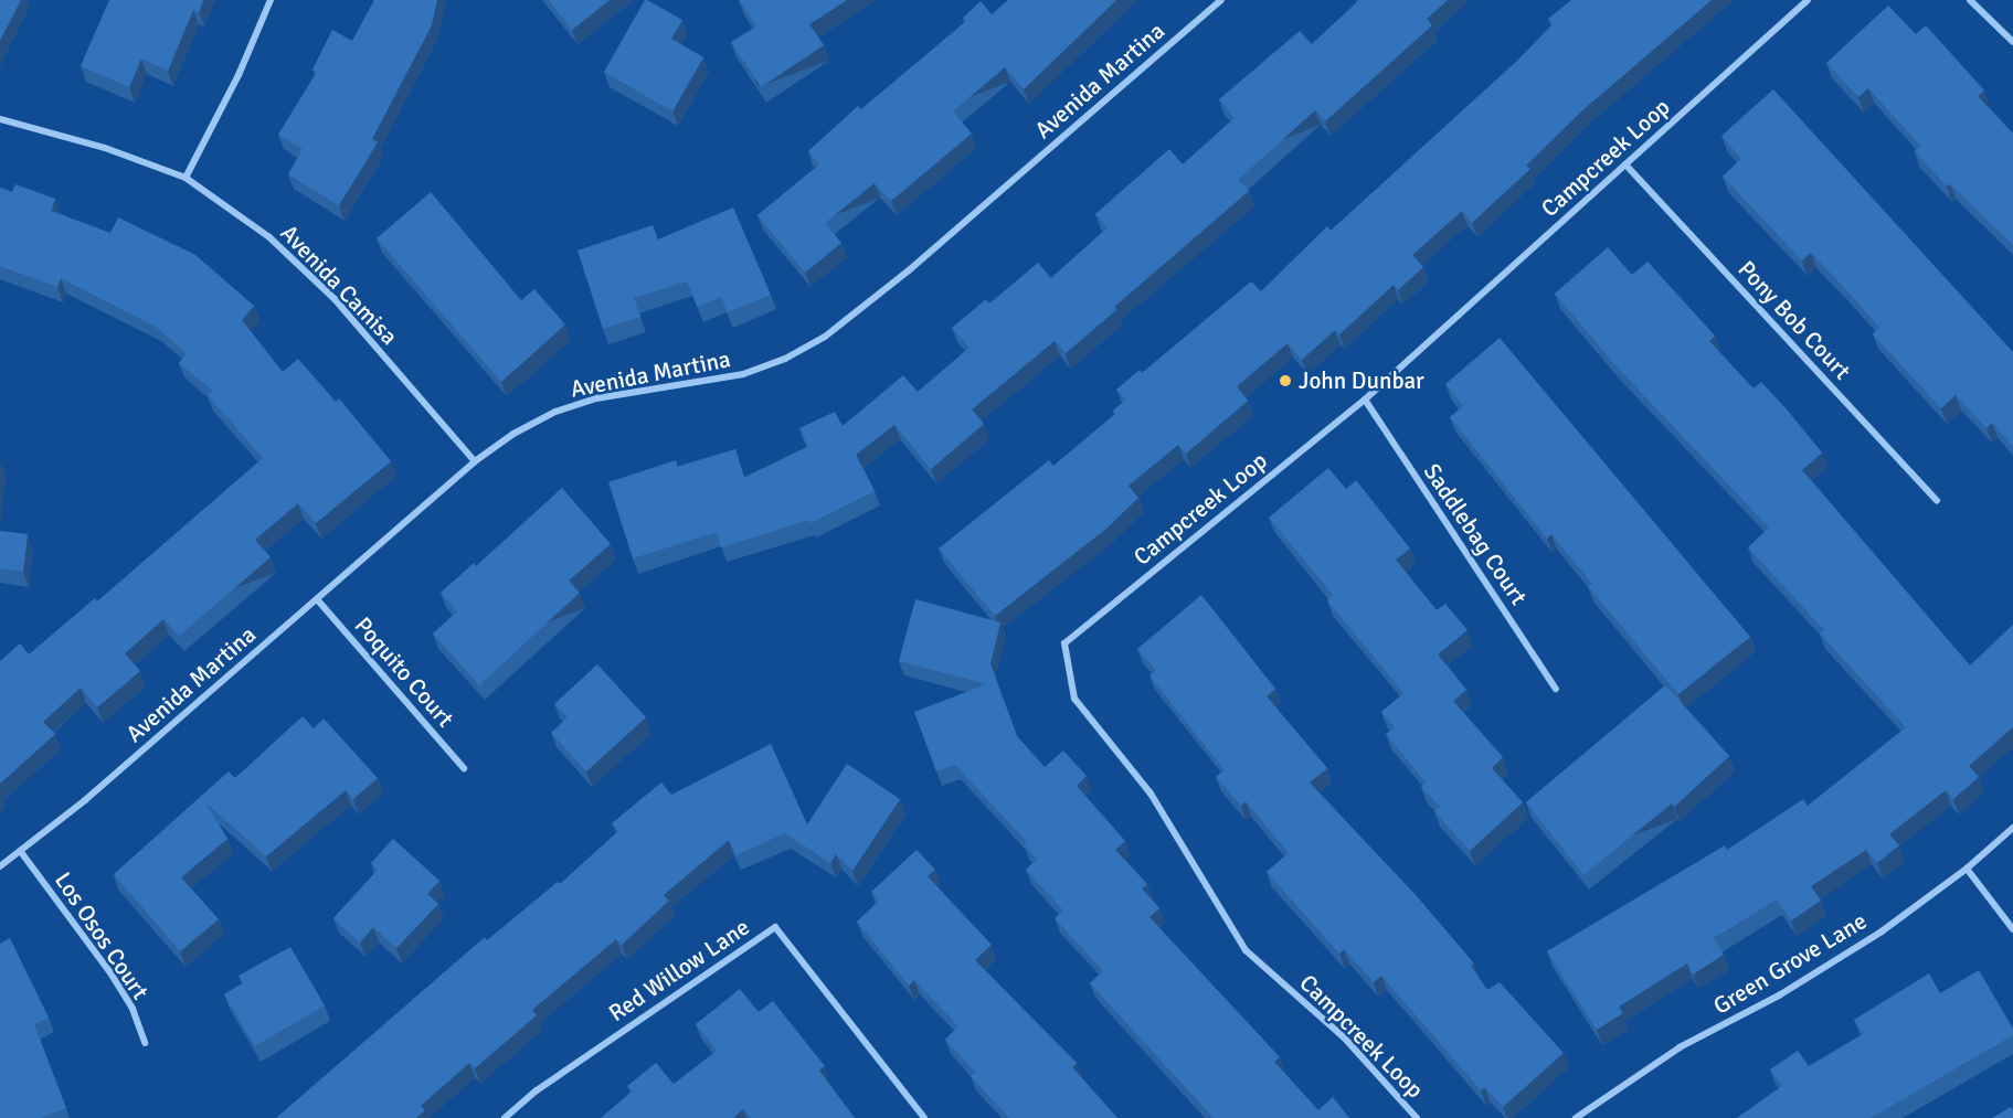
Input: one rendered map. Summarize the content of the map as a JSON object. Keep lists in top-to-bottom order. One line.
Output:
{"streets":{"street":["Avenida Martina","Campcreek Loop","Avenida Camisa","Pony Bob Court","Saddlebag Court","Poquito Court","Los Osos Court","Green Grove Lane","Red Willow Lane"]},"crossings":[["Avenida Martina","Avenida Camisa"],["Avenida Martina","Poquito Court"],["Avenida Martina","Los Osos Court"],["Campcreek Loop","Pony Bob Court"],["Campcreek Loop","Saddlebag Court"]],"places":["John Dunbar"]}
